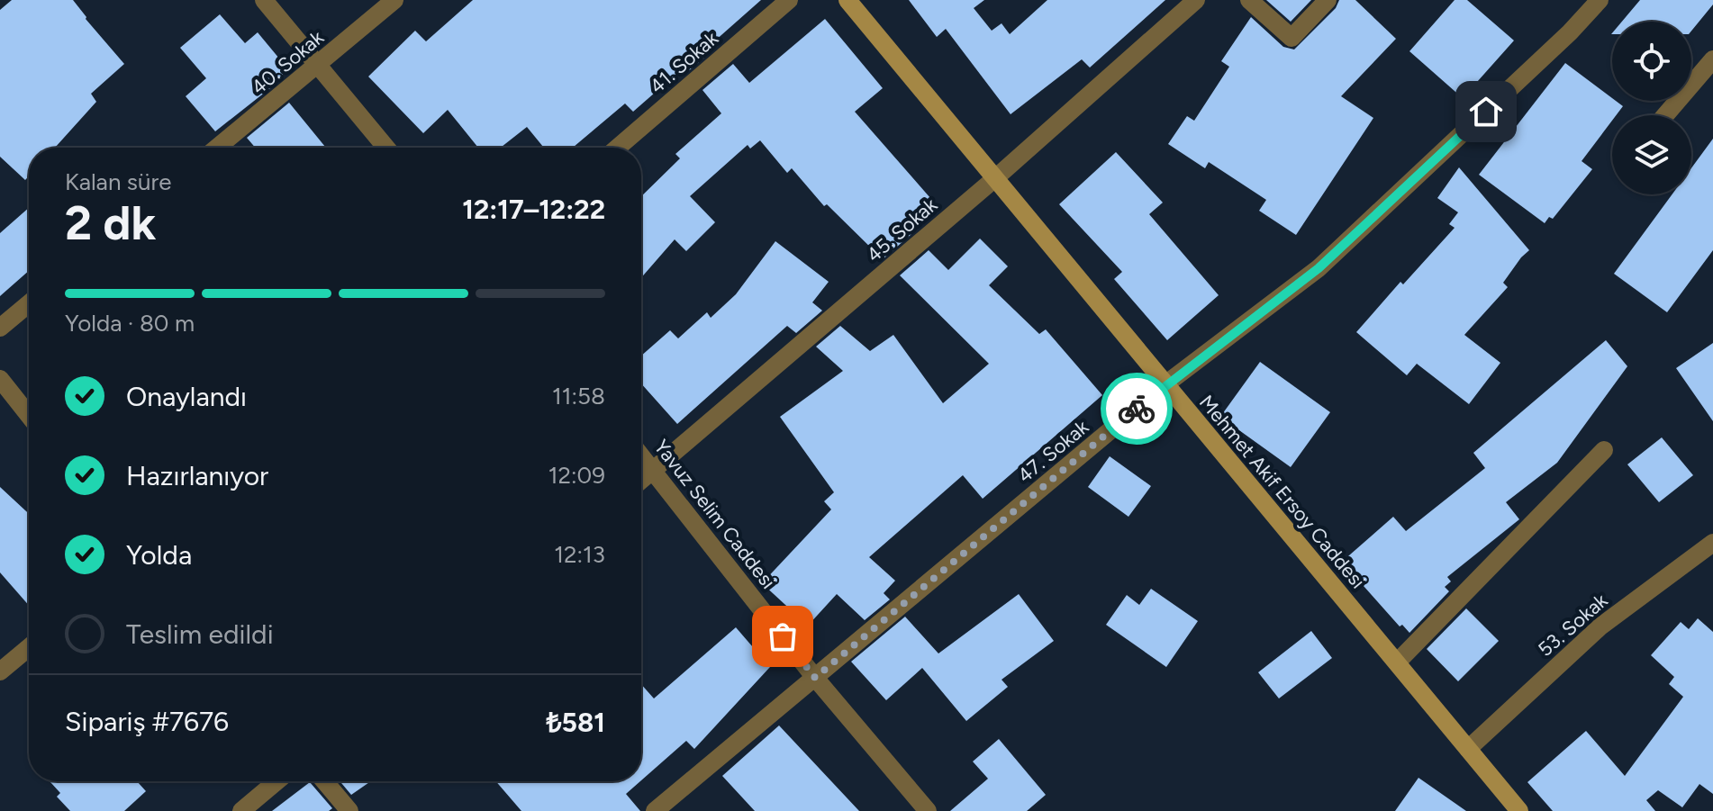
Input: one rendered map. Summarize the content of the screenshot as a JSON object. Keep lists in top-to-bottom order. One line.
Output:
{"streets":{"street":["40. Sokak","41. Sokak","45. Sokak","47. Sokak","Mehmet Akif Ersoy Caddesi","Yavuz Selim Caddesi","53. Sokak"]},"crossings":[["45. Sokak","Mehmet Akif Ersoy Caddesi"],["45. Sokak","Yavuz Selim Caddesi"],["47. Sokak","Mehmet Akif Ersoy Caddesi"],["47. Sokak","Yavuz Selim Caddesi"],["Mehmet Akif Ersoy Caddesi","53. Sokak"]],"page":{"heading":["2 dk","Kalan süre","12:17–12:22"],"panel":["Sipariş #7676","₺581"],"bar":"Yolda · 80 m","list":[["Onaylandı","11:58"],["Hazırlanıyor","12:09"],["Yolda","12:13"],"Teslim edildi"]}}
